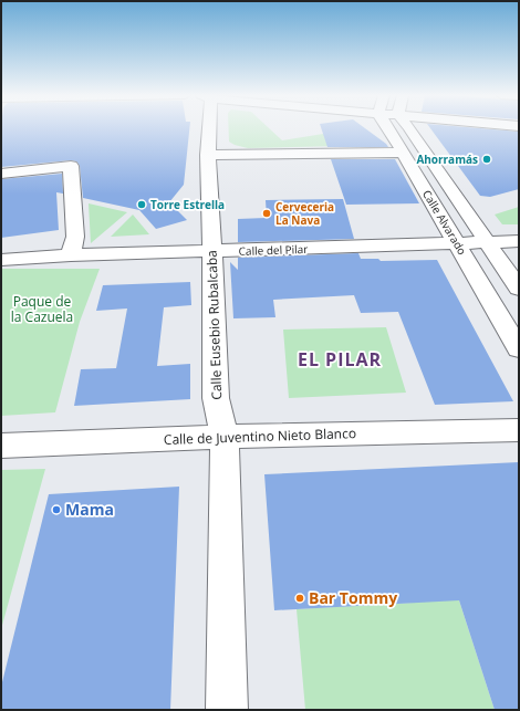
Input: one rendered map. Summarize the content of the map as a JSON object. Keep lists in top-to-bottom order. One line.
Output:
{"streets":{"street":["Calle Alvarado","Calle del Pilar","Calle Eusebio Rubalcaba","Calle de Juventino Nieto Blanco"]},"crossings":[["Calle Alvarado","Calle del Pilar"],["Calle del Pilar","Calle Eusebio Rubalcaba"],["Calle Eusebio Rubalcaba","Calle de Juventino Nieto Blanco"]],"districts":["EL PILAR"],"parks":["Paque de la Cazuela"],"places":["Ahorramás","Torre Estrella","Cerveceria La Nava","Mama","Bar Tommy"]}
